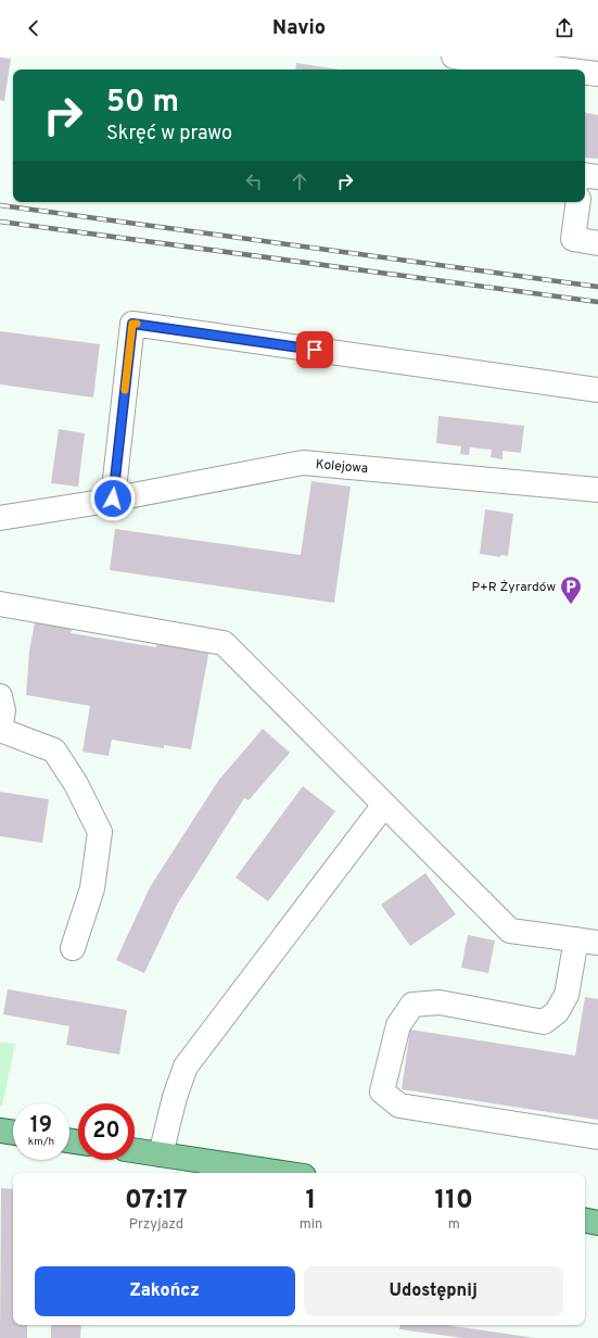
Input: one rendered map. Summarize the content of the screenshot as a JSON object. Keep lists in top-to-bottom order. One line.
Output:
{"streets":{"street":["Kolejowa"]},"places":{"parking":["P+R Żyrardów"]},"page":{"header":"Navio","turn":["50 m","Skręć w prawo"],"speed":"19 km/h","limit":"20","eta":["07:17","Przyjazd","1","min","110","m"],"buttons":["Zakończ","Udostępnij"]}}
